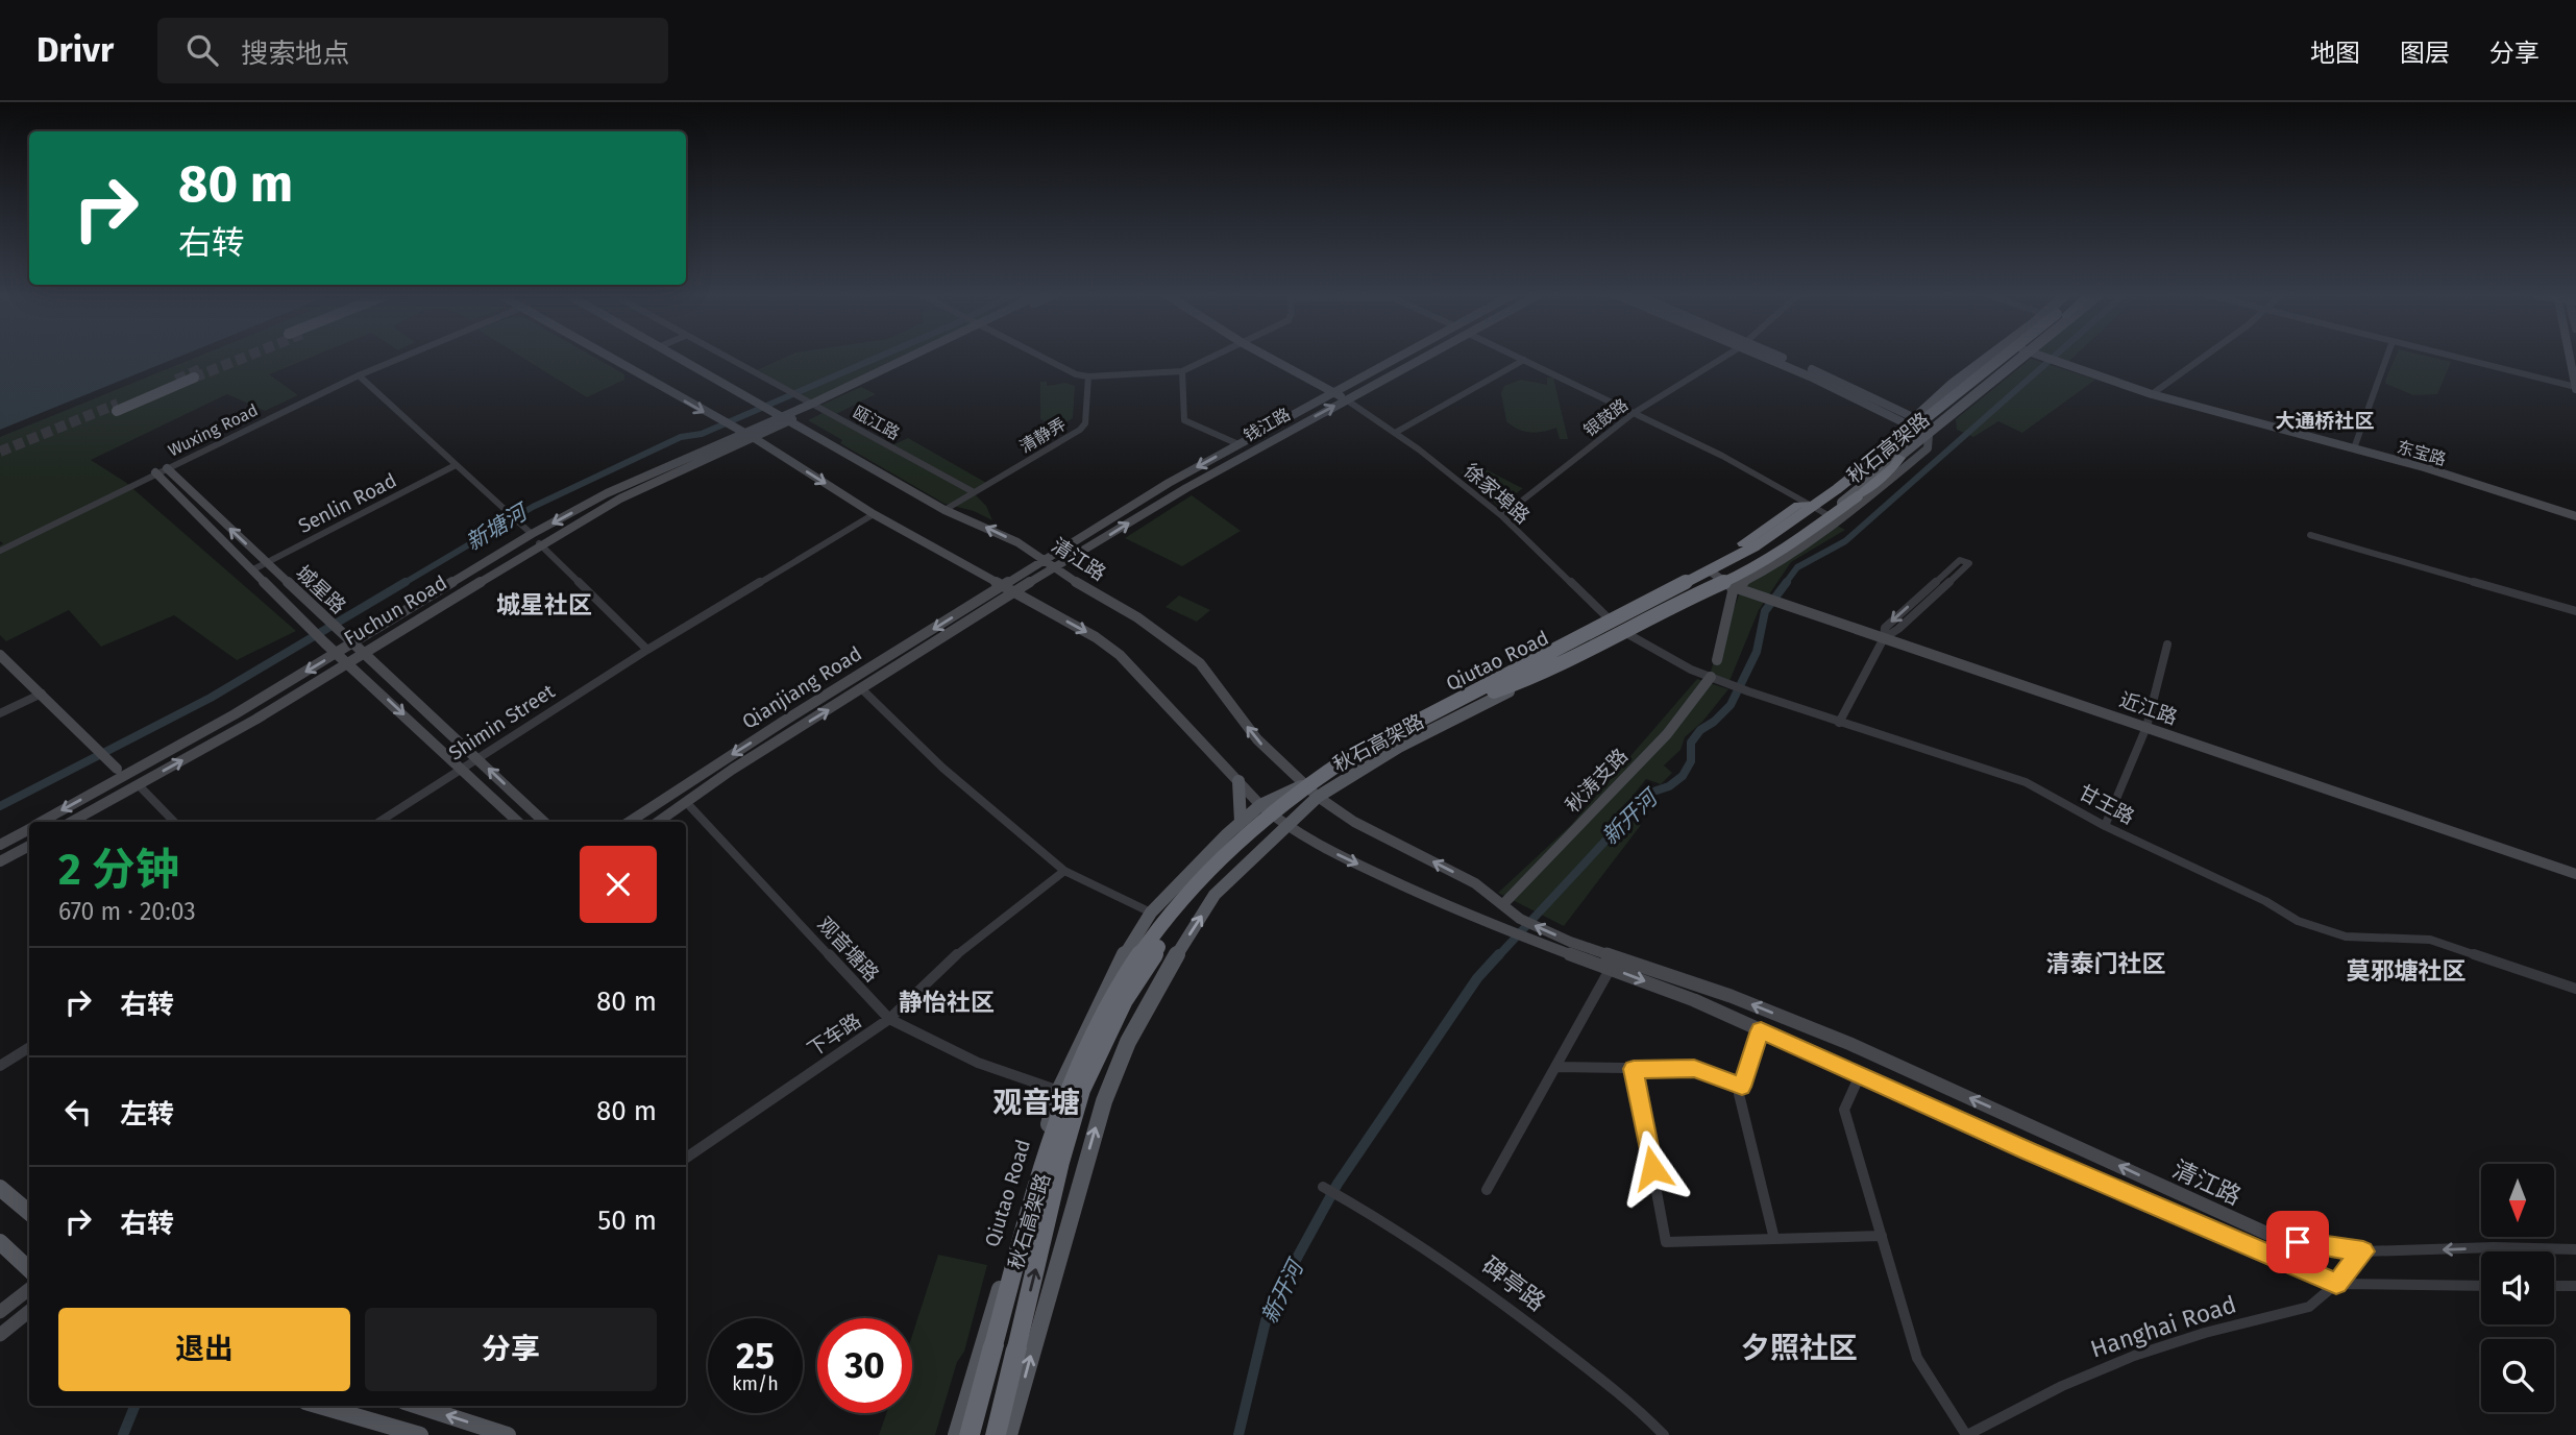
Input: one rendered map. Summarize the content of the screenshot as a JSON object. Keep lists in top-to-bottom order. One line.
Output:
{"streets":{"highway":["秋石高架路"],"main road":["钱江路","东宝路","清江路","城星路","Fuchun Road","Qiutao Road","Qianjiang Road","近江路","秋涛支路"],"street":["银鼓路","瓯江路","Wuxing Road","清静弄","徐家埠路","Senlin Road","Shimin Street","甘王路","观音塘路","下车路","碑亭路","Hanghai Road"]},"crossings":[["银鼓路","徐家埠路"],["瓯江路","清静弄"],["钱江路","徐家埠路"],["钱江路","清江路"],["钱江路","Qianjiang Road"],["Wuxing Road","城星路"],["徐家埠路","Qiutao Road"],["徐家埠路","甘王路"],["Senlin Road","城星路"],["清江路","Fuchun Road"],["清江路","Qiutao Road"],["清江路","秋涛支路"],["清江路","Hanghai Road"],["城星路","Fuchun Road"],["城星路","Shimin Street"],["Qiutao Road","近江路"],["Qiutao Road","甘王路"],["Qiutao Road","观音塘路"],["Qianjiang Road","观音塘路"],["秋涛支路","甘王路"],["观音塘路","下车路"]],"districts":["大通桥社区","城星社区","清泰门社区","莫邪塘社区","静怡社区","观音塘","夕照社区"],"water":["新塘河","新开河"],"north":"bottom","page":{"header":"Drivr","search":"搜索地点","nav":["地图","图层","分享"],"turn":["80 m","右转"],"heading":["2 分钟","670 m · 20:03"],"list":[{"name":"右转","value":"80 m"},{"name":"左转","value":"80 m"},{"name":"右转","value":"50 m"}],"buttons":["退出","分享"],"speed":"25 km/h","limit":"30"}}
